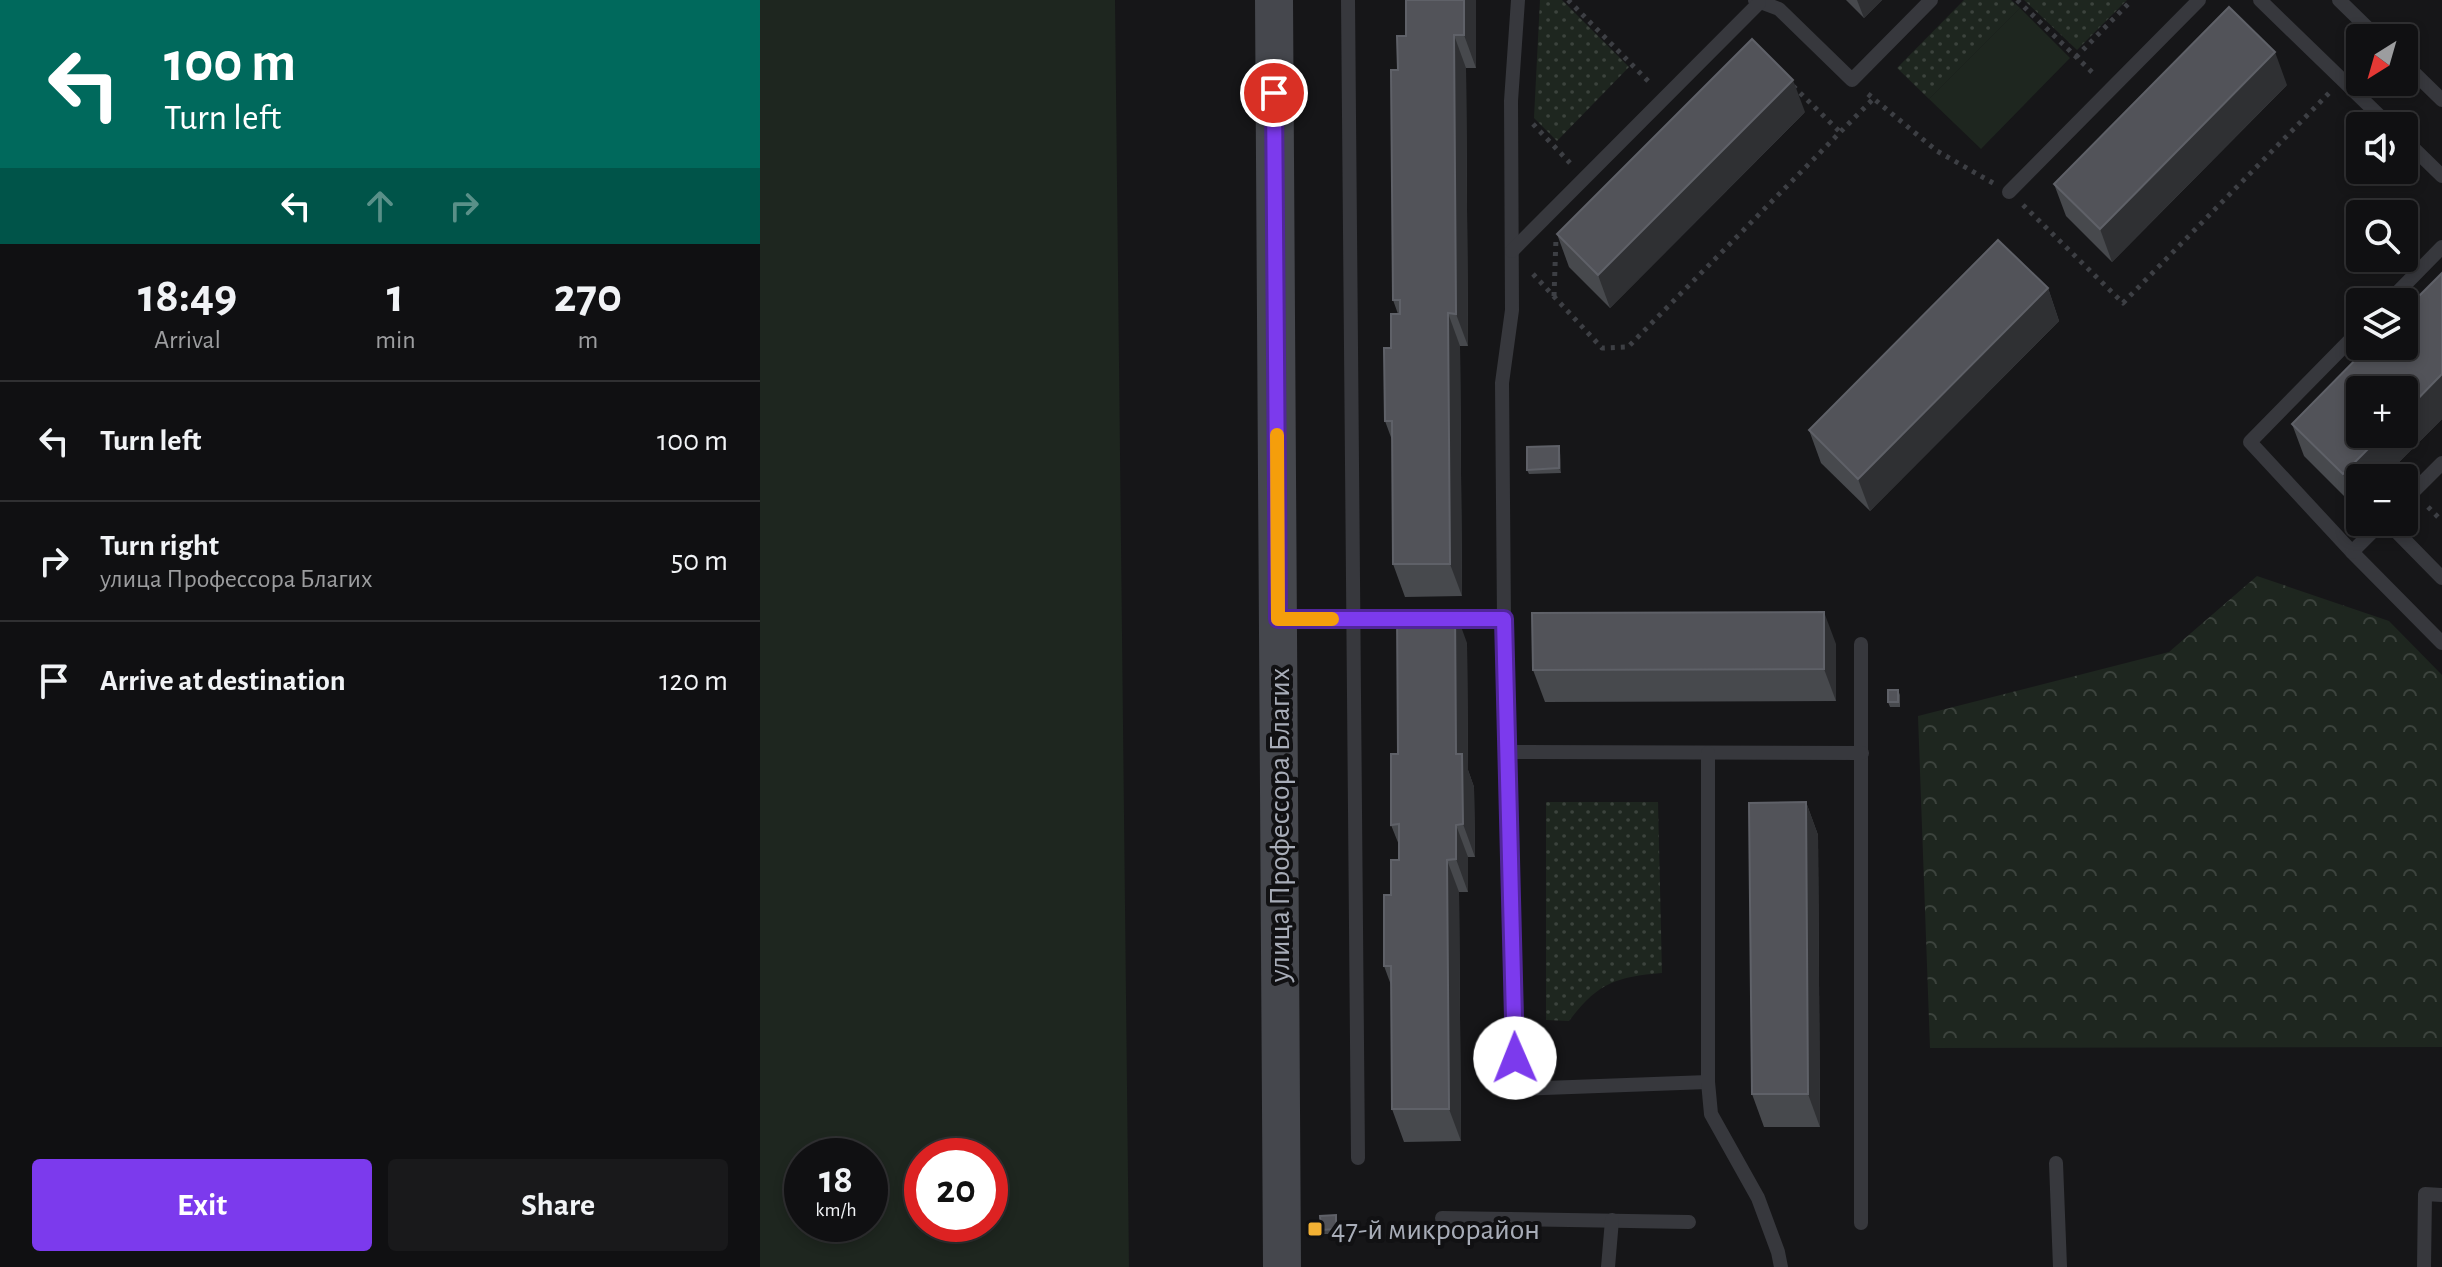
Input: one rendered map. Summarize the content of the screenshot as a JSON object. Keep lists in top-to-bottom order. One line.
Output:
{"streets":{"main road":["улица Профессора Благих"]},"places":{"transit":["47-й микрорайон"]},"north":"bottom left","page":{"turn":["100 m","Turn left"],"map_buttons":["+","−"],"eta":["18:49","Arrival","1","min","270","m"],"list":[{"name":"Turn left","value":"100 m"},{"name":"Turn right","note":"улица Профессора Благих","value":"50 m"},{"name":"Arrive at destination","value":"120 m"}],"speed":"18 km/h","limit":"20","buttons":["Exit","Share"]}}
